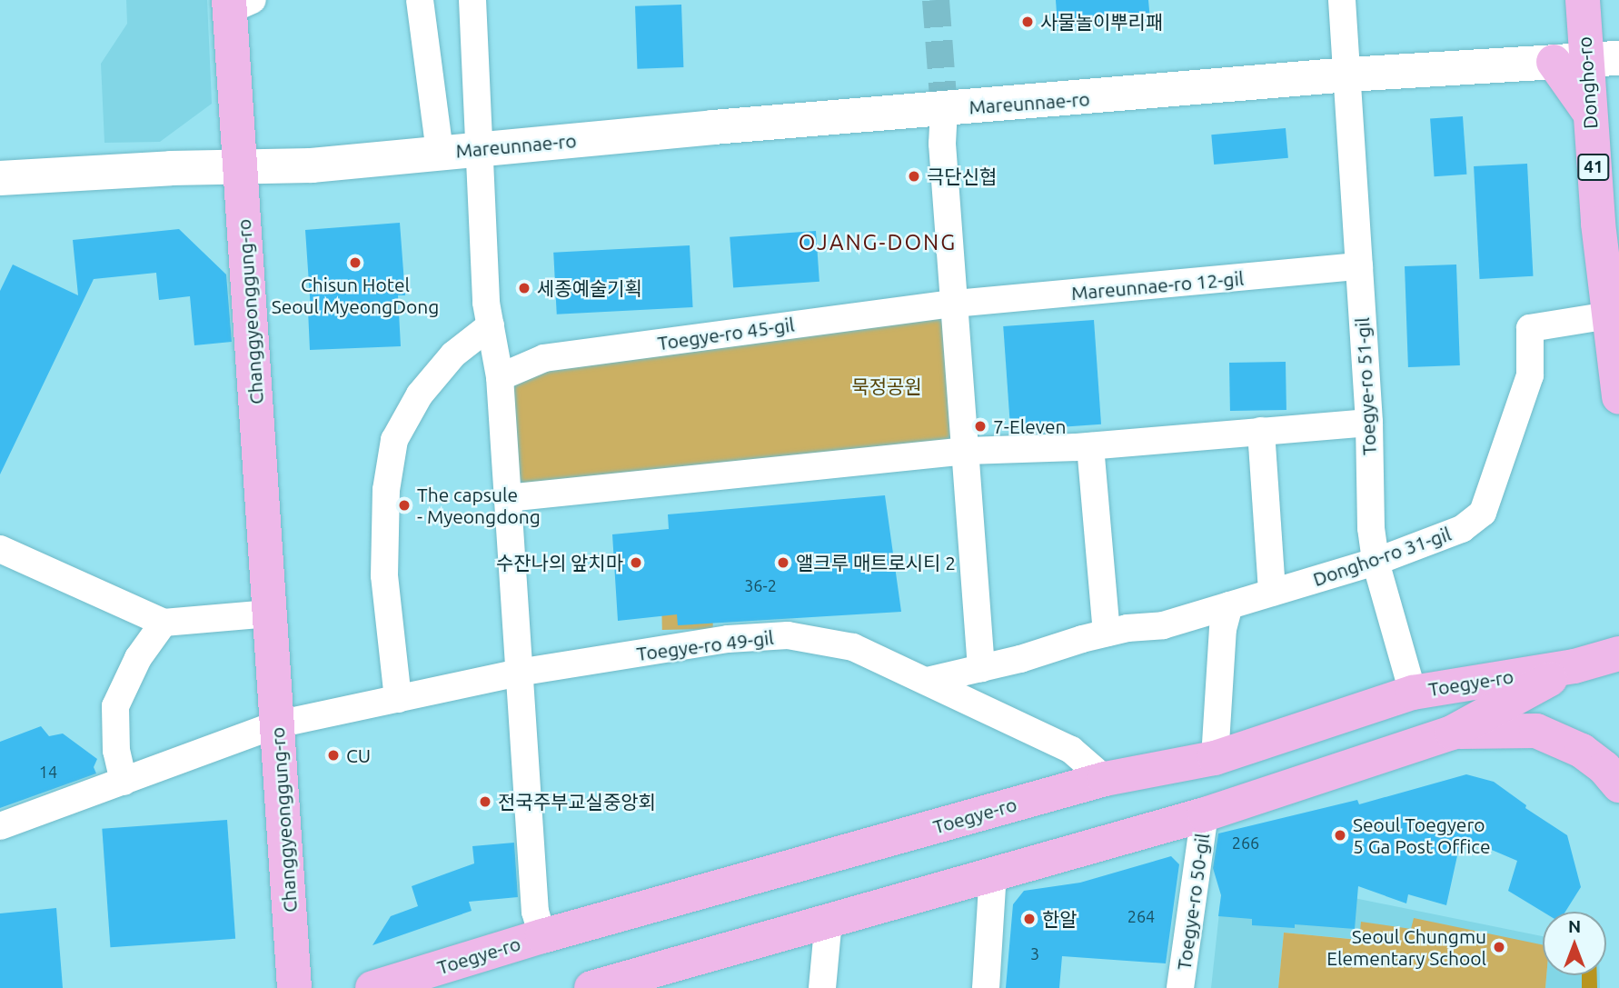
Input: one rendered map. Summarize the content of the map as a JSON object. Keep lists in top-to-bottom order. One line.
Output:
{"streets":{"main road":["Dongho-ro","Mareunnae-ro","41","Changgyeonggung-ro","Toegye-ro"],"street":["Mareunnae-ro 12-gil","Toegye-ro 45-gil","Toegye-ro 51-gil","Dongho-ro 31-gil","Toegye-ro 49-gil","Toegye-ro 50-gil"]},"crossings":[["Dongho-ro","Mareunnae-ro"],["Dongho-ro","Dongho-ro 31-gil"],["Mareunnae-ro","Changgyeonggung-ro"],["Mareunnae-ro","Toegye-ro 51-gil"],["Mareunnae-ro 12-gil","Toegye-ro 45-gil"],["Mareunnae-ro 12-gil","Toegye-ro 51-gil"],["Changgyeonggung-ro","Toegye-ro 49-gil"],["Toegye-ro 51-gil","Dongho-ro 31-gil"],["Toegye-ro 51-gil","Toegye-ro"],["Dongho-ro 31-gil","Toegye-ro 49-gil"],["Toegye-ro 49-gil","Toegye-ro"],["Toegye-ro","Toegye-ro 50-gil"]],"districts":["OJANG-DONG"],"parks":["묵정공원"],"places":["사물놀이뿌리패","극단신협","Chisun Hotel Seoul MyeongDong","세종예술기획","7-Eleven","The capsule - Myeongdong","수잔나의 앞치마","앨크루 매트로시티 2","CU","전국주부교실중앙회","Seoul Toegyero 5 Ga Post Office","한알","Seoul Chungmu Elementary School"],"house_numbers":["36-2","14","266","264","3"],"north":"top"}
